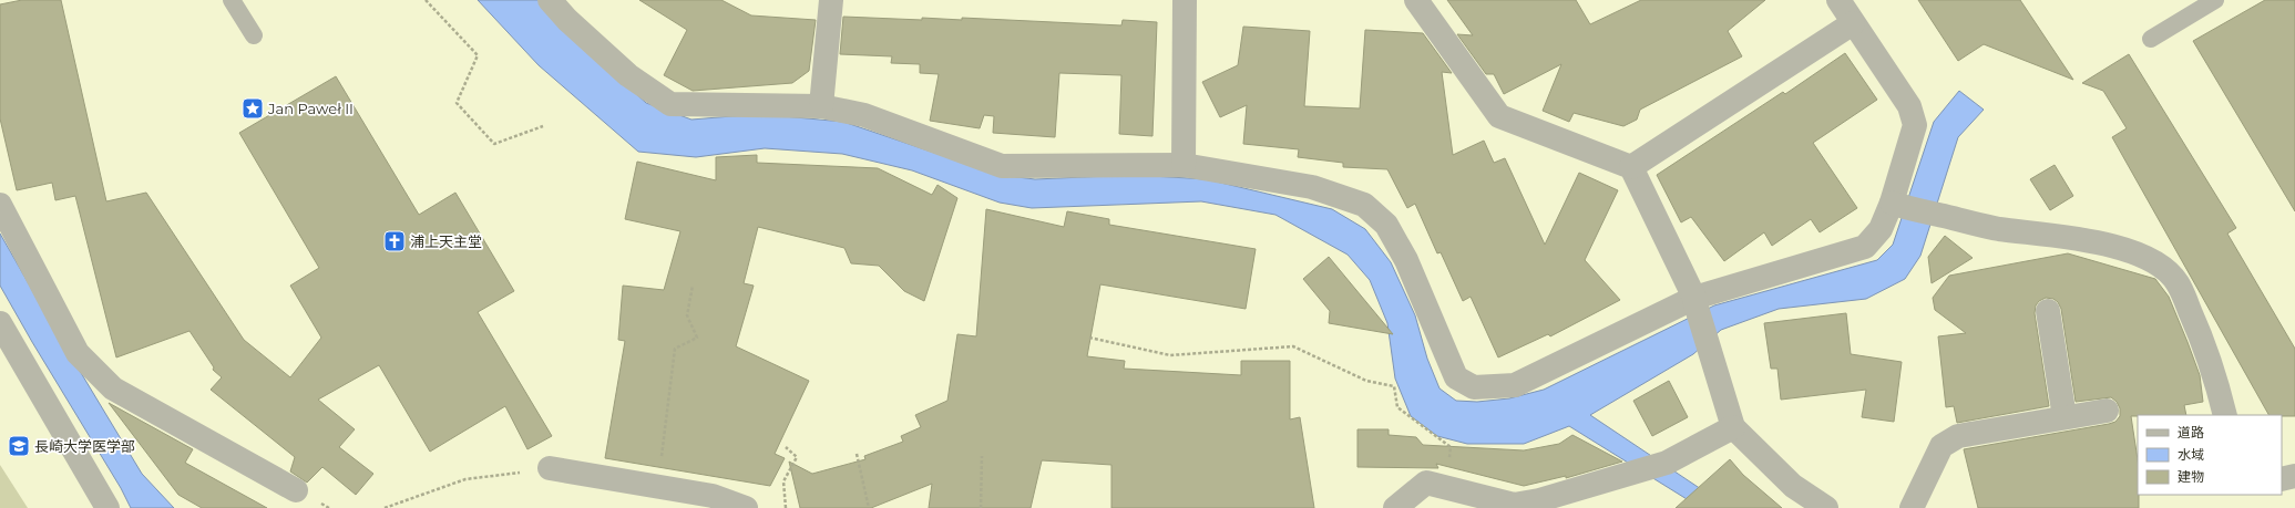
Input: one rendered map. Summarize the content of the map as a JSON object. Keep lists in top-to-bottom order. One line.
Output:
{"places":{"place":["Jan Paweł II"],"church":["浦上天主堂"],"school or university":["長崎大学医学部"]},"legend":["道路","水域","建物"]}
